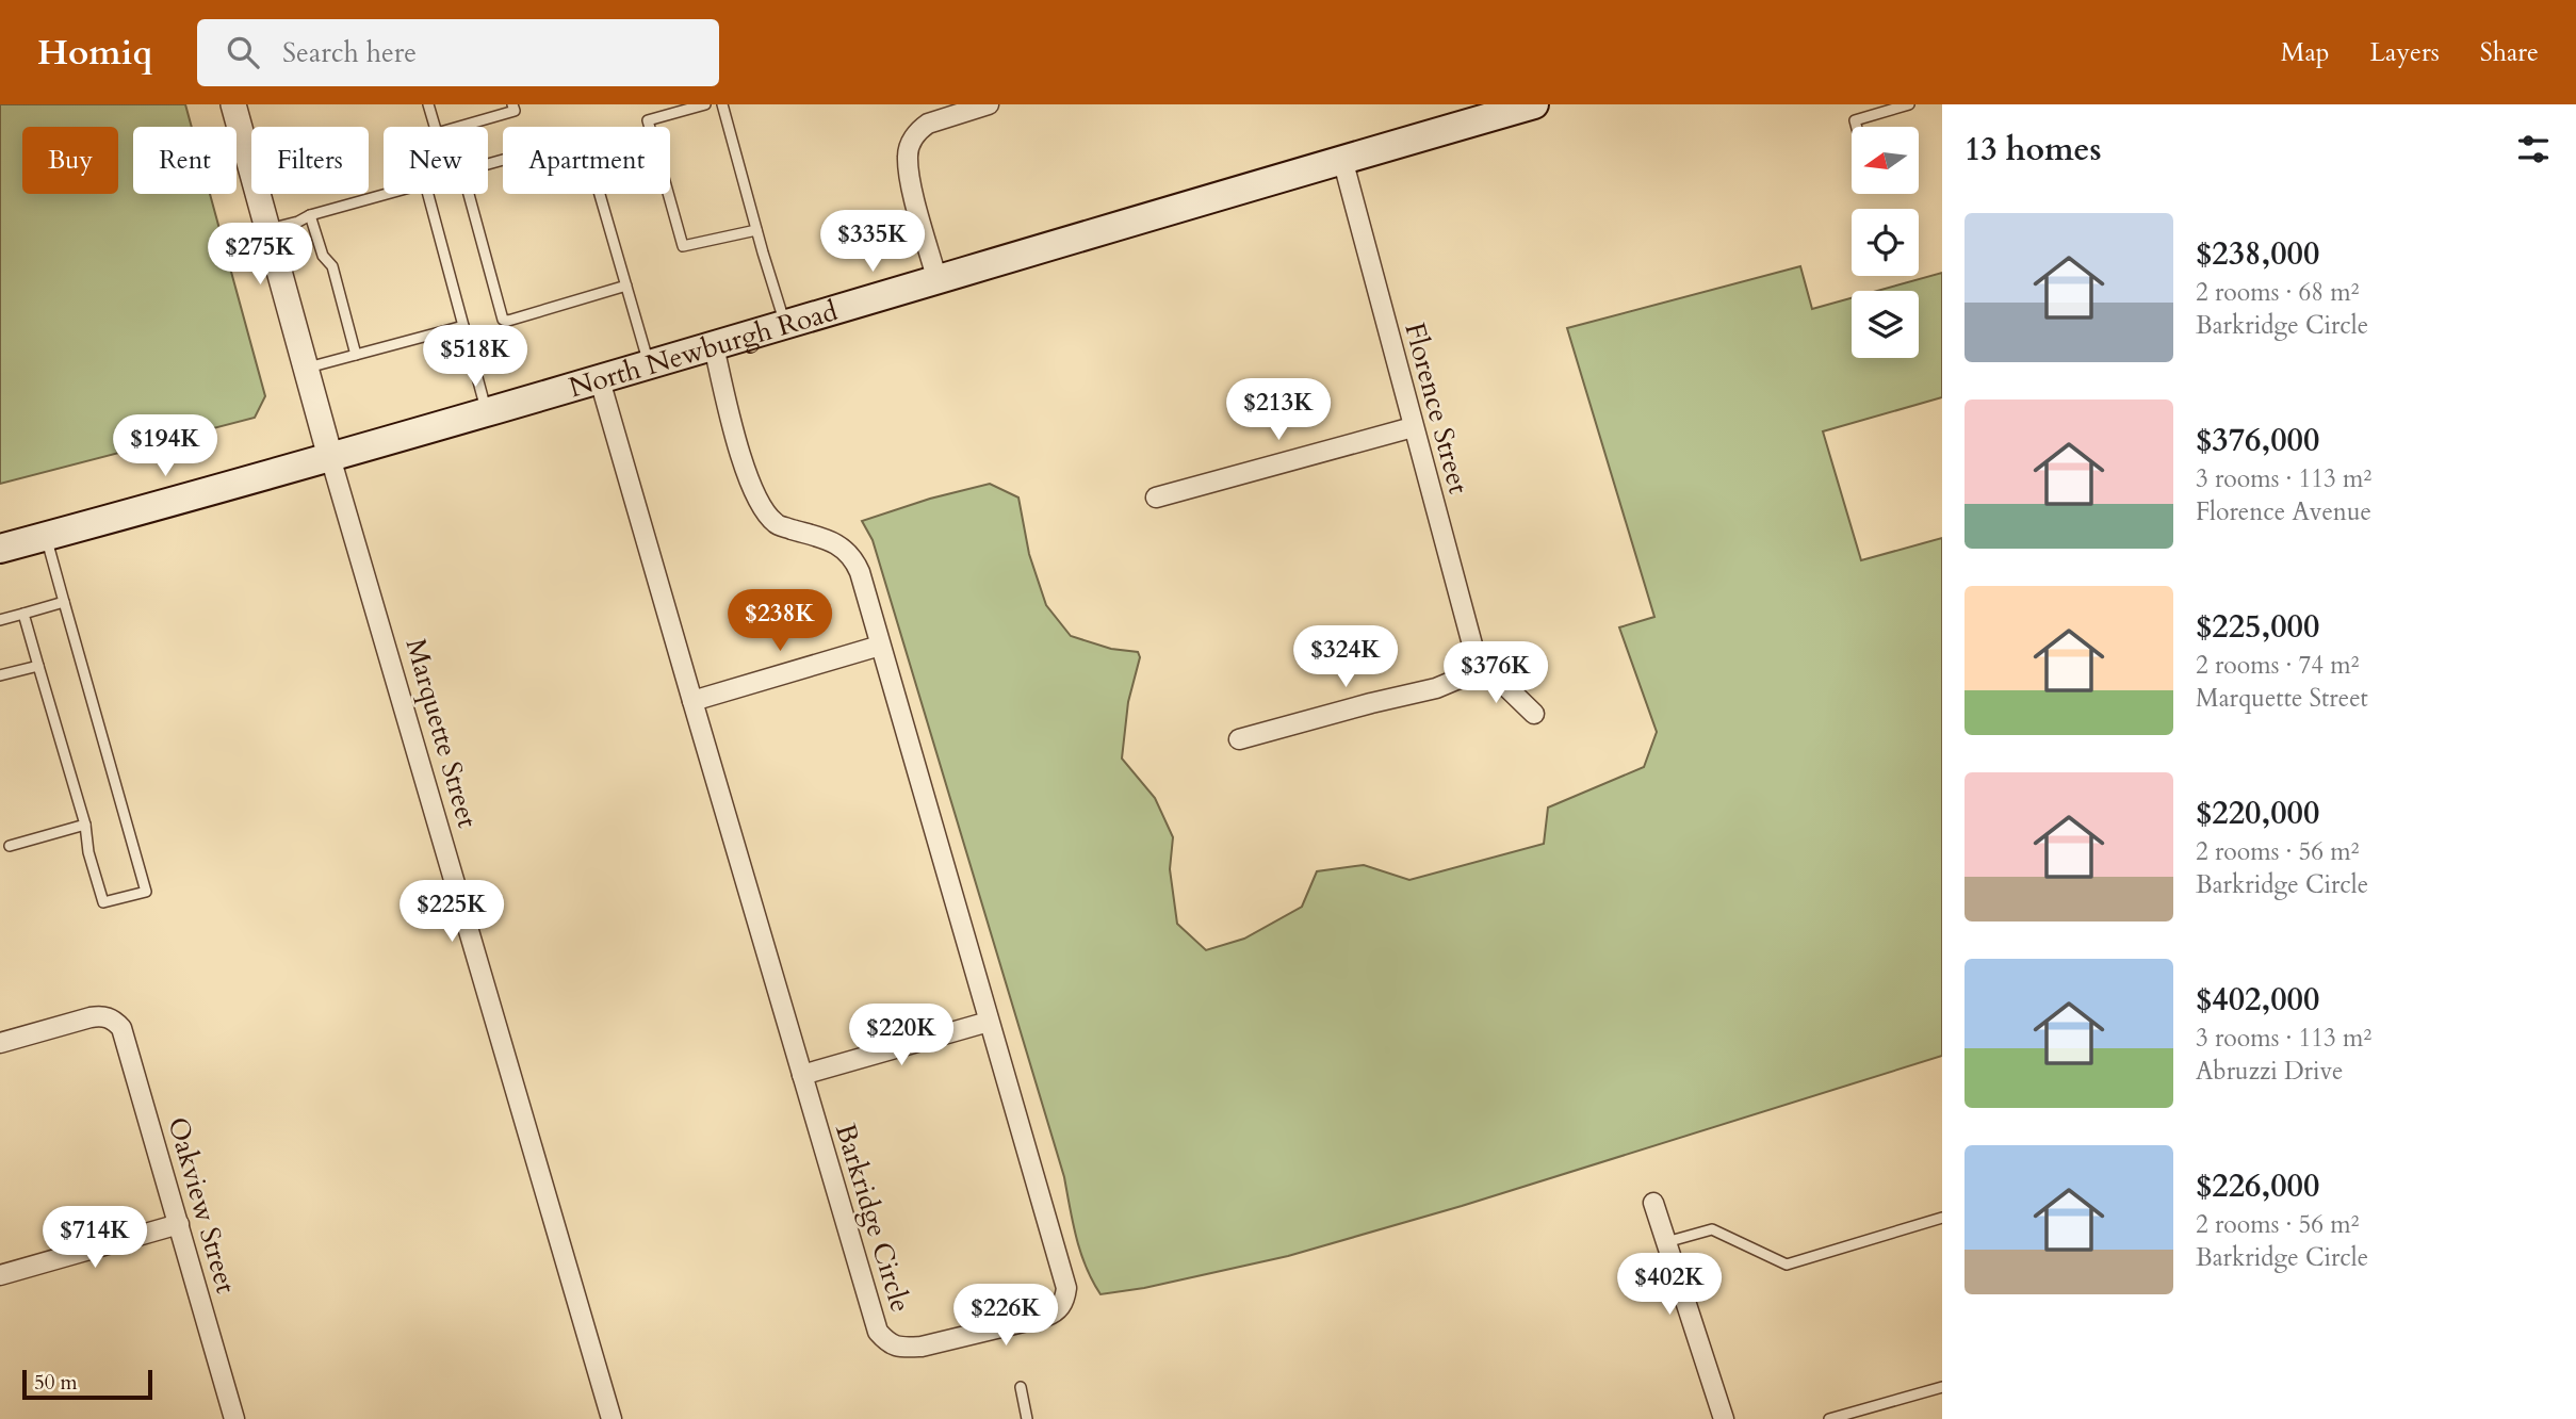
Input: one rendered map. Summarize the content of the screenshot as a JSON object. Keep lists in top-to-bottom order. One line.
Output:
{"streets":{"main road":["North Newburgh Road"],"street":["Florence Street","Marquette Street","Oakview Street","Barkridge Circle"]},"crossings":[["North Newburgh Road","Florence Street"],["North Newburgh Road","Marquette Street"],["North Newburgh Road","Barkridge Circle"]],"scale_bar":"50 m","north":"left","page":{"header":"Homiq","search":"Search here","nav":["Map","Layers","Share"],"heading":"13 homes","chip":["Buy","Rent","Filters","New","Apartment"],"list":[{"name":"$238,000","note":"2 rooms · 68 m² · Barkridge Circle"},{"name":"$376,000","note":"3 rooms · 113 m² · Florence Avenue"},{"name":"$225,000","note":"2 rooms · 74 m² · Marquette Street"},{"name":"$220,000","note":"2 rooms · 56 m² · Barkridge Circle"},{"name":"$402,000","note":"3 rooms · 113 m² · Abruzzi Drive"},{"name":"$226,000","note":"2 rooms · 56 m² · Barkridge Circle"}],"price":["$335K","$275K","$518K","$213K","$194K","$238K","$324K","$376K","$225K","$220K","$714K","$402K","$226K"],"scale":"50 m"}}
